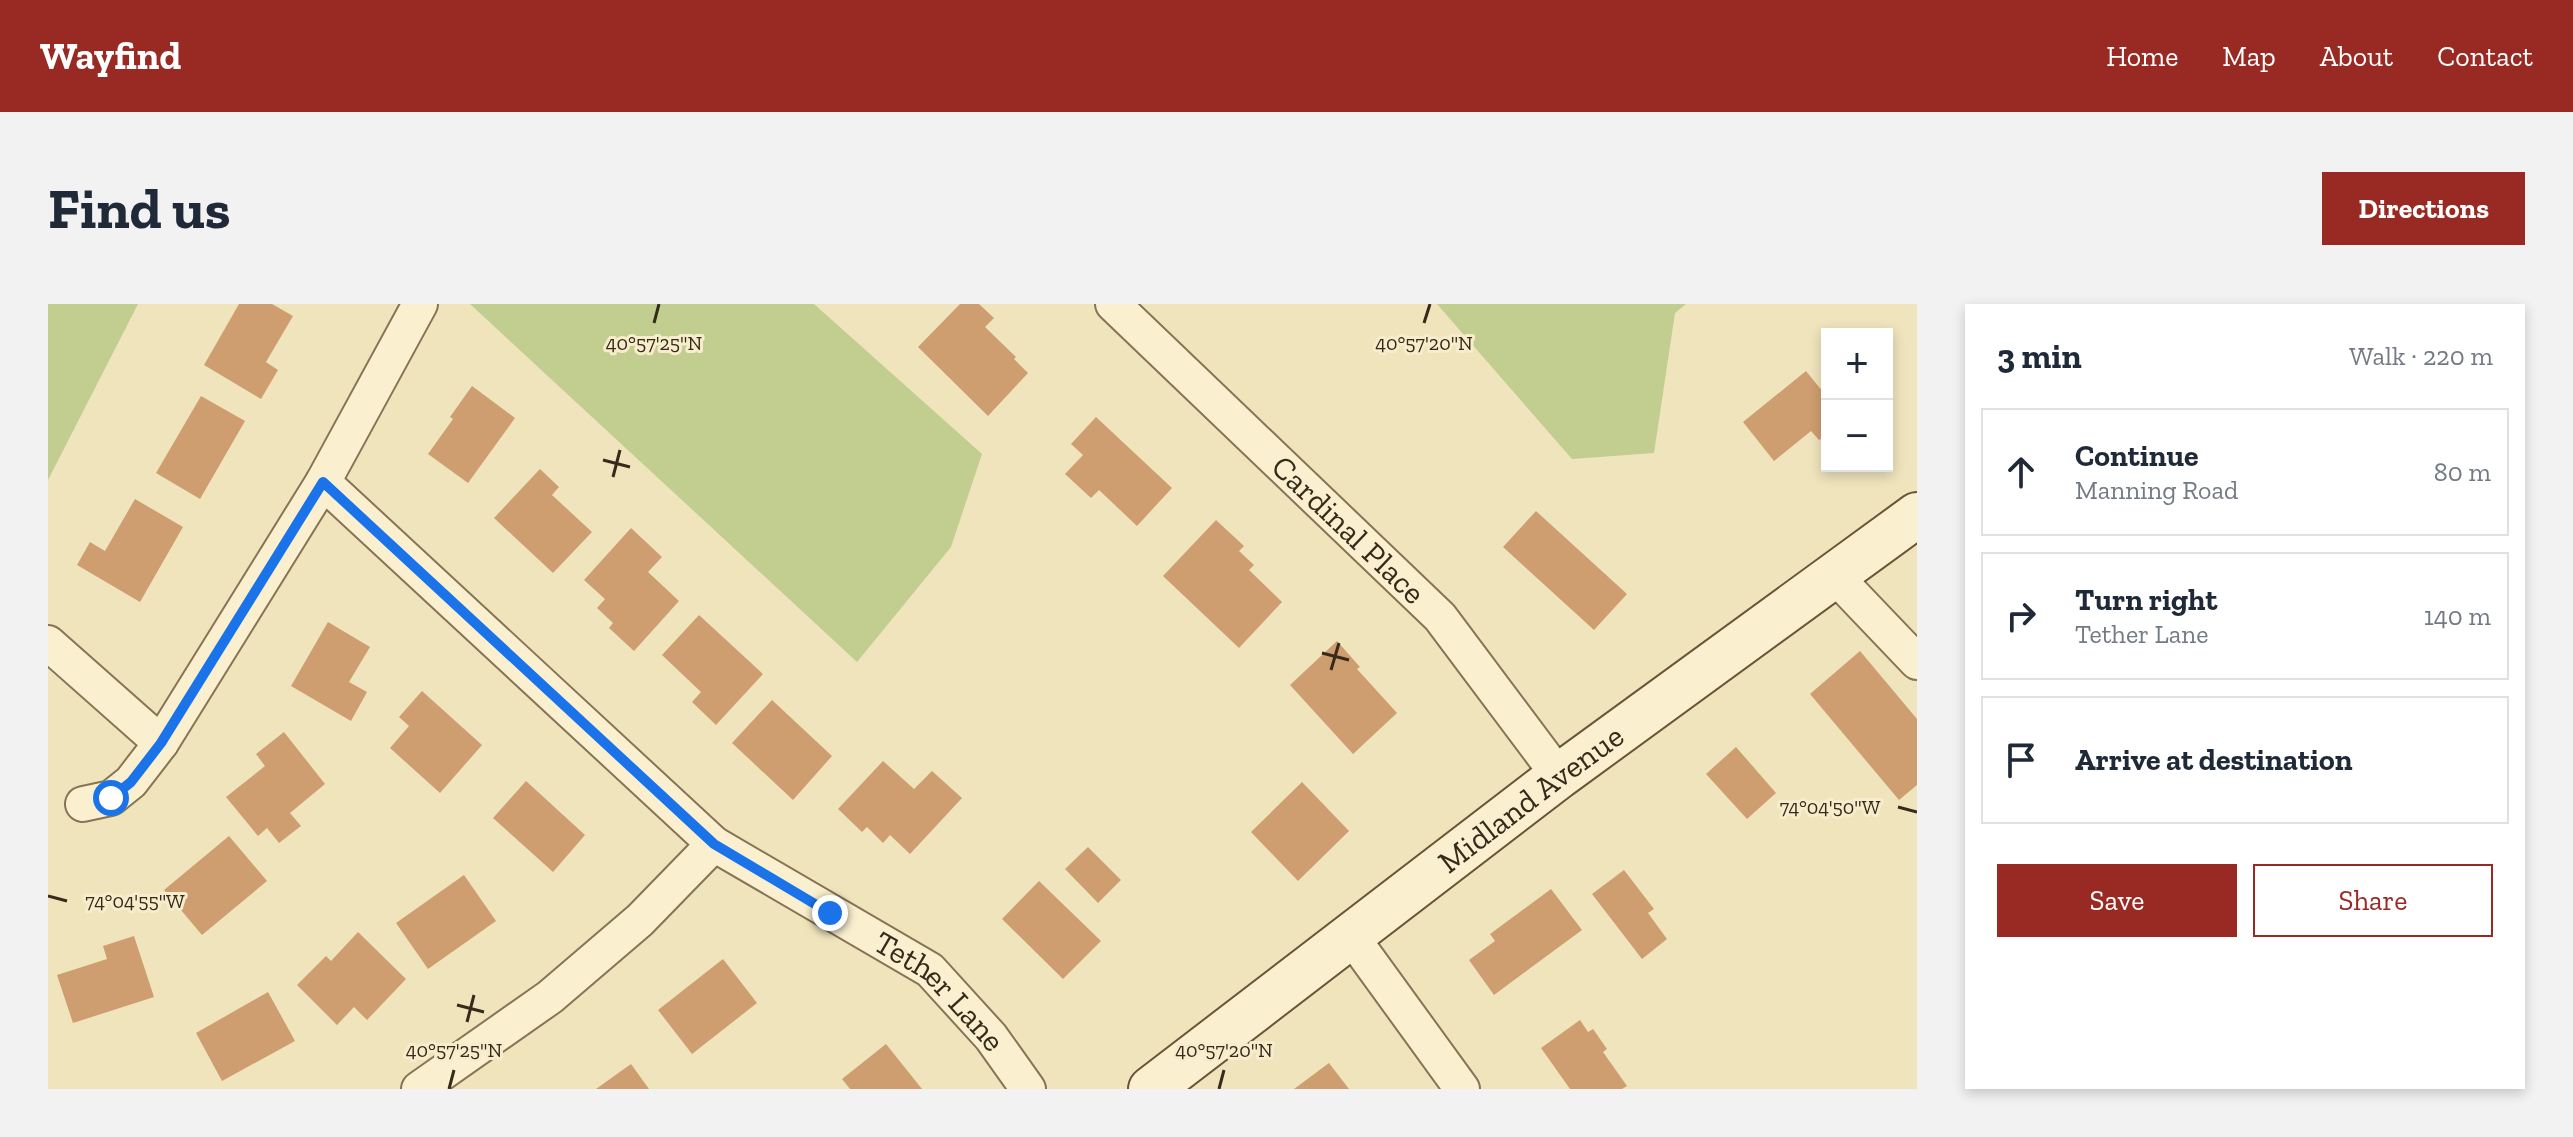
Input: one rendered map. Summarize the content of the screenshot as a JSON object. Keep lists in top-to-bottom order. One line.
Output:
{"streets":{"street":["Cardinal Place","Midland Avenue","Tether Lane"]},"crossings":[["Cardinal Place","Midland Avenue"]],"page":{"header":"Wayfind","nav":["Home","Map","About","Contact"],"buttons":["Directions",["Save","Share"]],"title":"Find us","heading":["3 min","Walk · 220 m"],"map_buttons":["+","−"],"list":[["Continue","Manning Road","80 m"],["Turn right","Tether Lane","140 m"],"Arrive at destination"]},"coordinates":["40°57'20\"N","40°57'25\"N","74°04'50\"W","74°04'55\"W"]}
